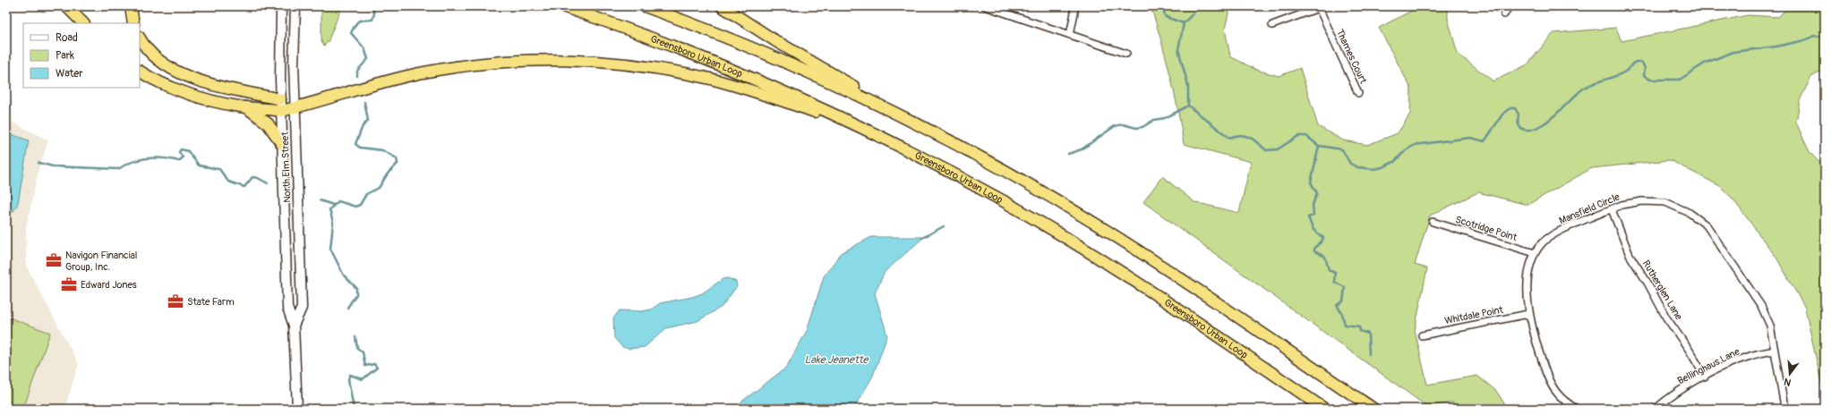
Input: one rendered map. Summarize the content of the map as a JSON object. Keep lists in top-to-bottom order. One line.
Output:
{"streets":{"highway":["Greensboro Urban Loop"],"main road":["North Elm Street"],"street":["Thames Court","Mansfield Circle","Scotridge Point","Rutherglen Lane","Whitdale Point","Bellinghaus Lane"]},"crossings":[["Mansfield Circle","Scotridge Point"],["Mansfield Circle","Rutherglen Lane"],["Mansfield Circle","Whitdale Point"],["Mansfield Circle","Bellinghaus Lane"],["Rutherglen Lane","Bellinghaus Lane"]],"water":["Lake Jeanette"],"places":{"office":["Navigon Financial Group, Inc.","Edward Jones","State Farm"]},"legend":["Road","Park","Water"],"north":"bottom"}
